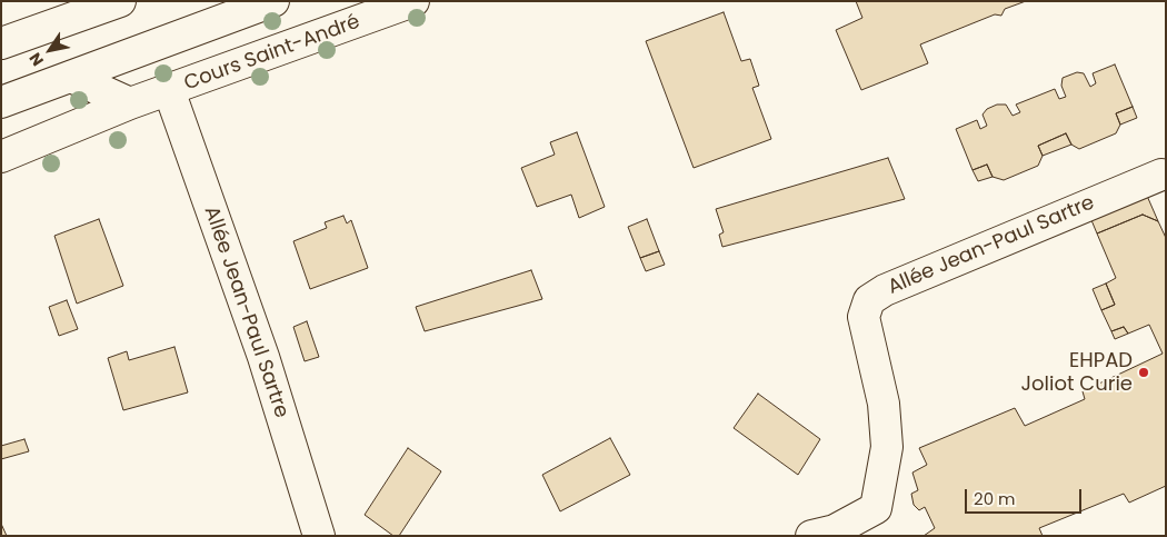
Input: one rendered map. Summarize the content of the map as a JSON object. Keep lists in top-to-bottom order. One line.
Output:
{"streets":{"street":["Cours Saint-André","Allée Jean-Paul Sartre"]},"crossings":[["Cours Saint-André","Allée Jean-Paul Sartre"]],"places":["EHPAD Joliot Curie"],"scale_bar":"20 m","north":"bottom left"}
